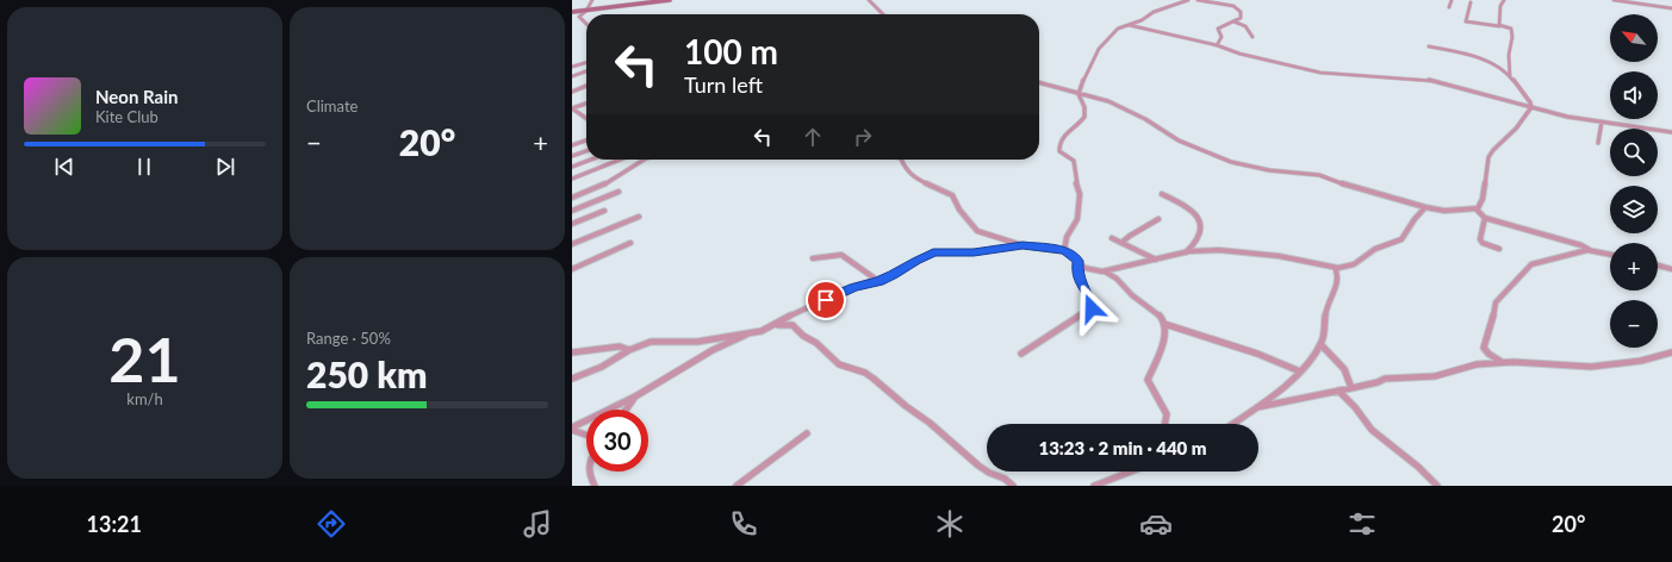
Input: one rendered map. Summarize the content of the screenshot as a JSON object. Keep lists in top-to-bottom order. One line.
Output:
{"north":"top left","page":{"tile":["Climate",["21","km/h"],["Range · 50%","250 km"]],"map_buttons":["+","−"],"turn":["100 m","Turn left"],"song":["Neon Rain","Kite Club"],"heat":["−","20°","+"],"limit":"30","trip":"13:23 · 2 min · 440 m","tabs":["13:21","20°"]}}
